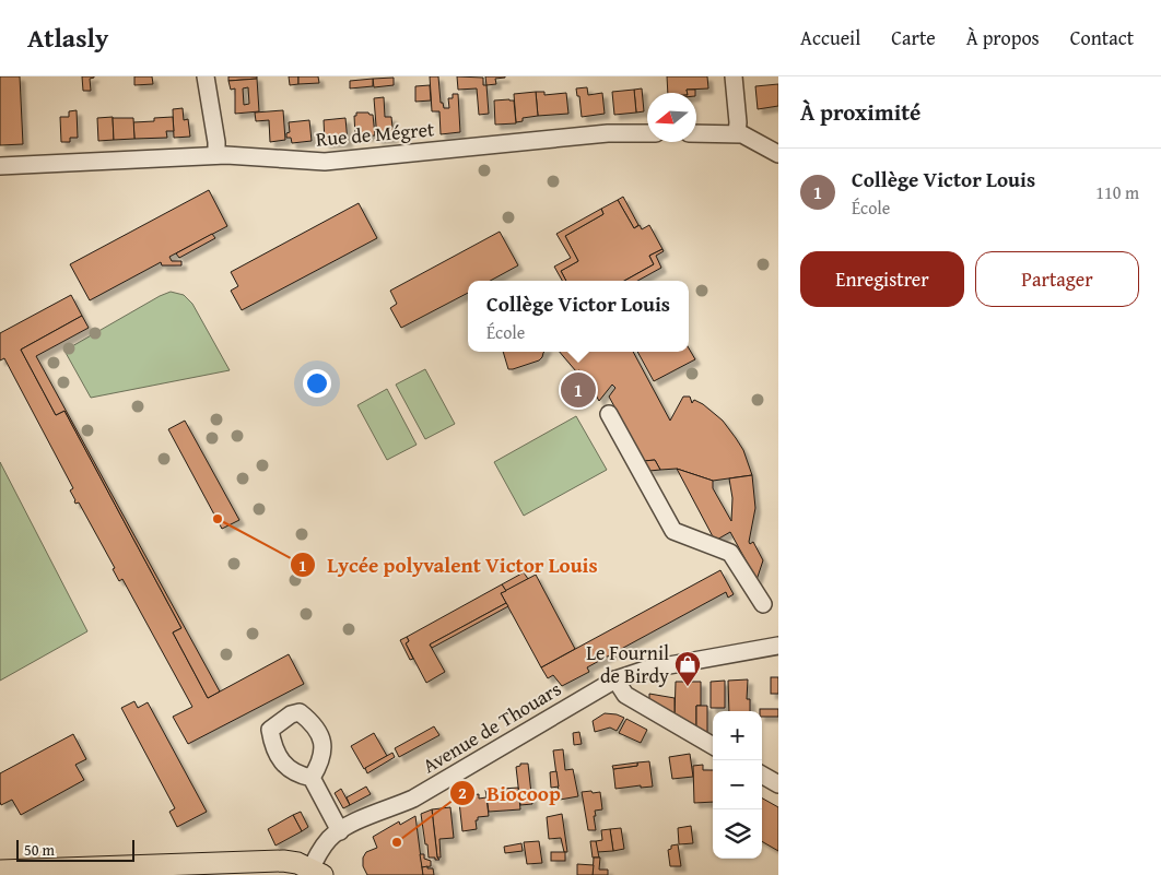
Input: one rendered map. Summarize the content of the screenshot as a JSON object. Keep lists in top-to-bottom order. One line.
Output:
{"streets":{"street":["Rue de Mégret","Avenue de Thouars"]},"places":{"other":["Lycée polyvalent Victor Louis","Biocoop"],"shop":["Le Fournil de Birdy"]},"scale_bar":"50 m","north":"left","page":{"header":"Atlasly","nav":["Accueil","Carte","À propos","Contact"],"heading":"À proximité","list":[{"mark":"1","name":"Collège Victor Louis","note":"École","value":"110 m"}],"buttons":["Enregistrer","Partager"],"popup":["Collège Victor Louis","École"],"pins":"1","map_buttons":["+","−"],"scale":"50 m"}}
